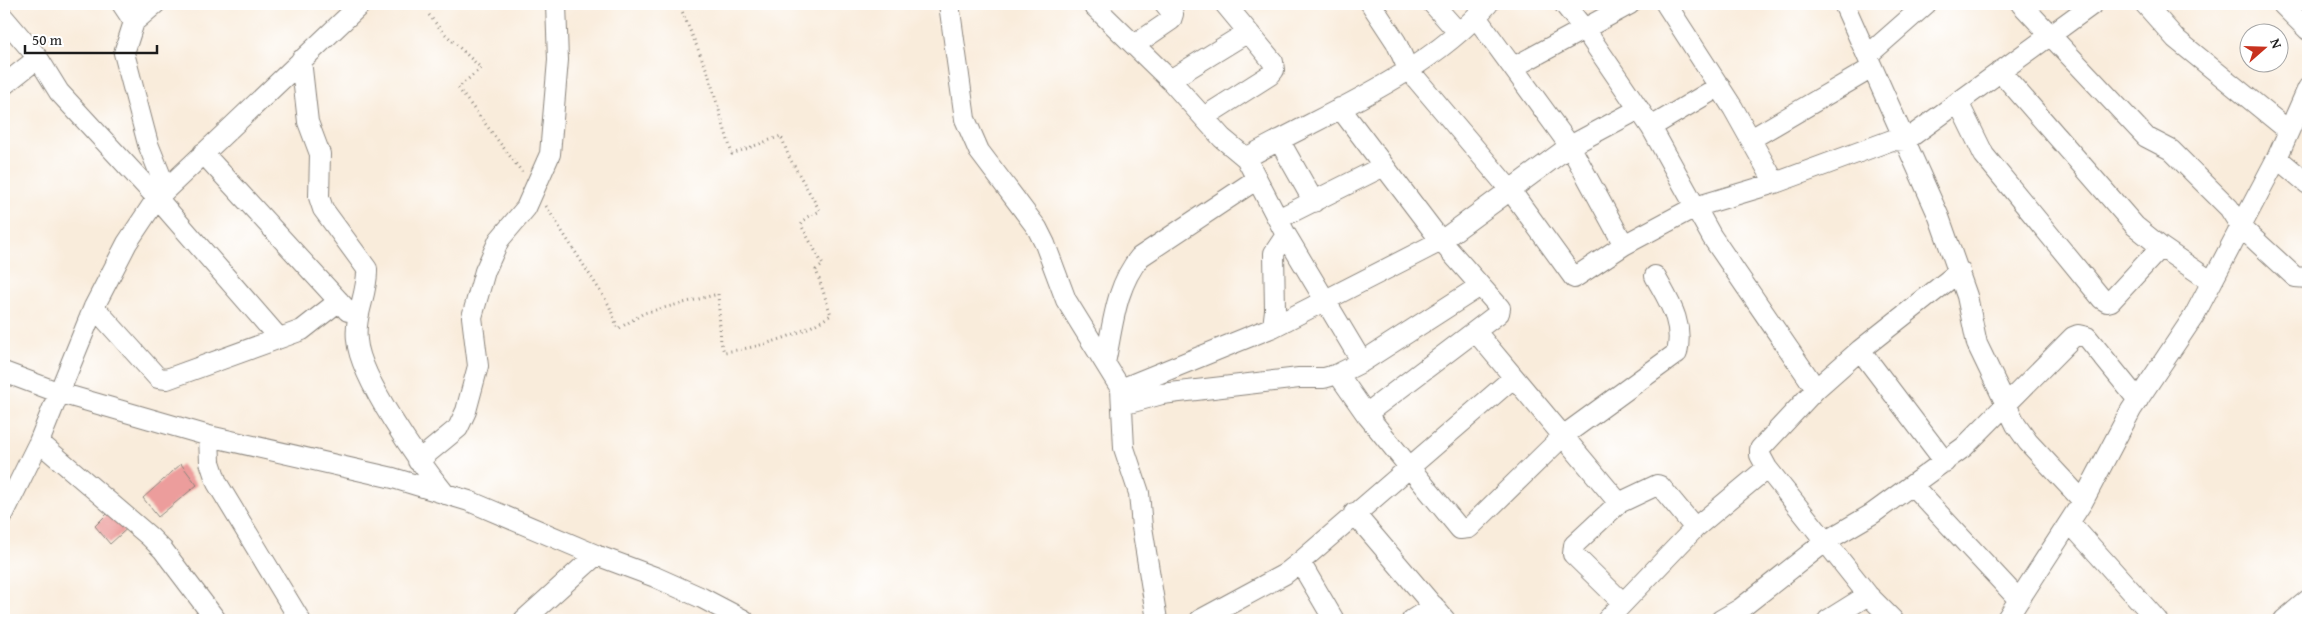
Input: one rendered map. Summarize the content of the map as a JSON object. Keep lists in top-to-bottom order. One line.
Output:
{"scale_bar":"50 m","north":"right"}
